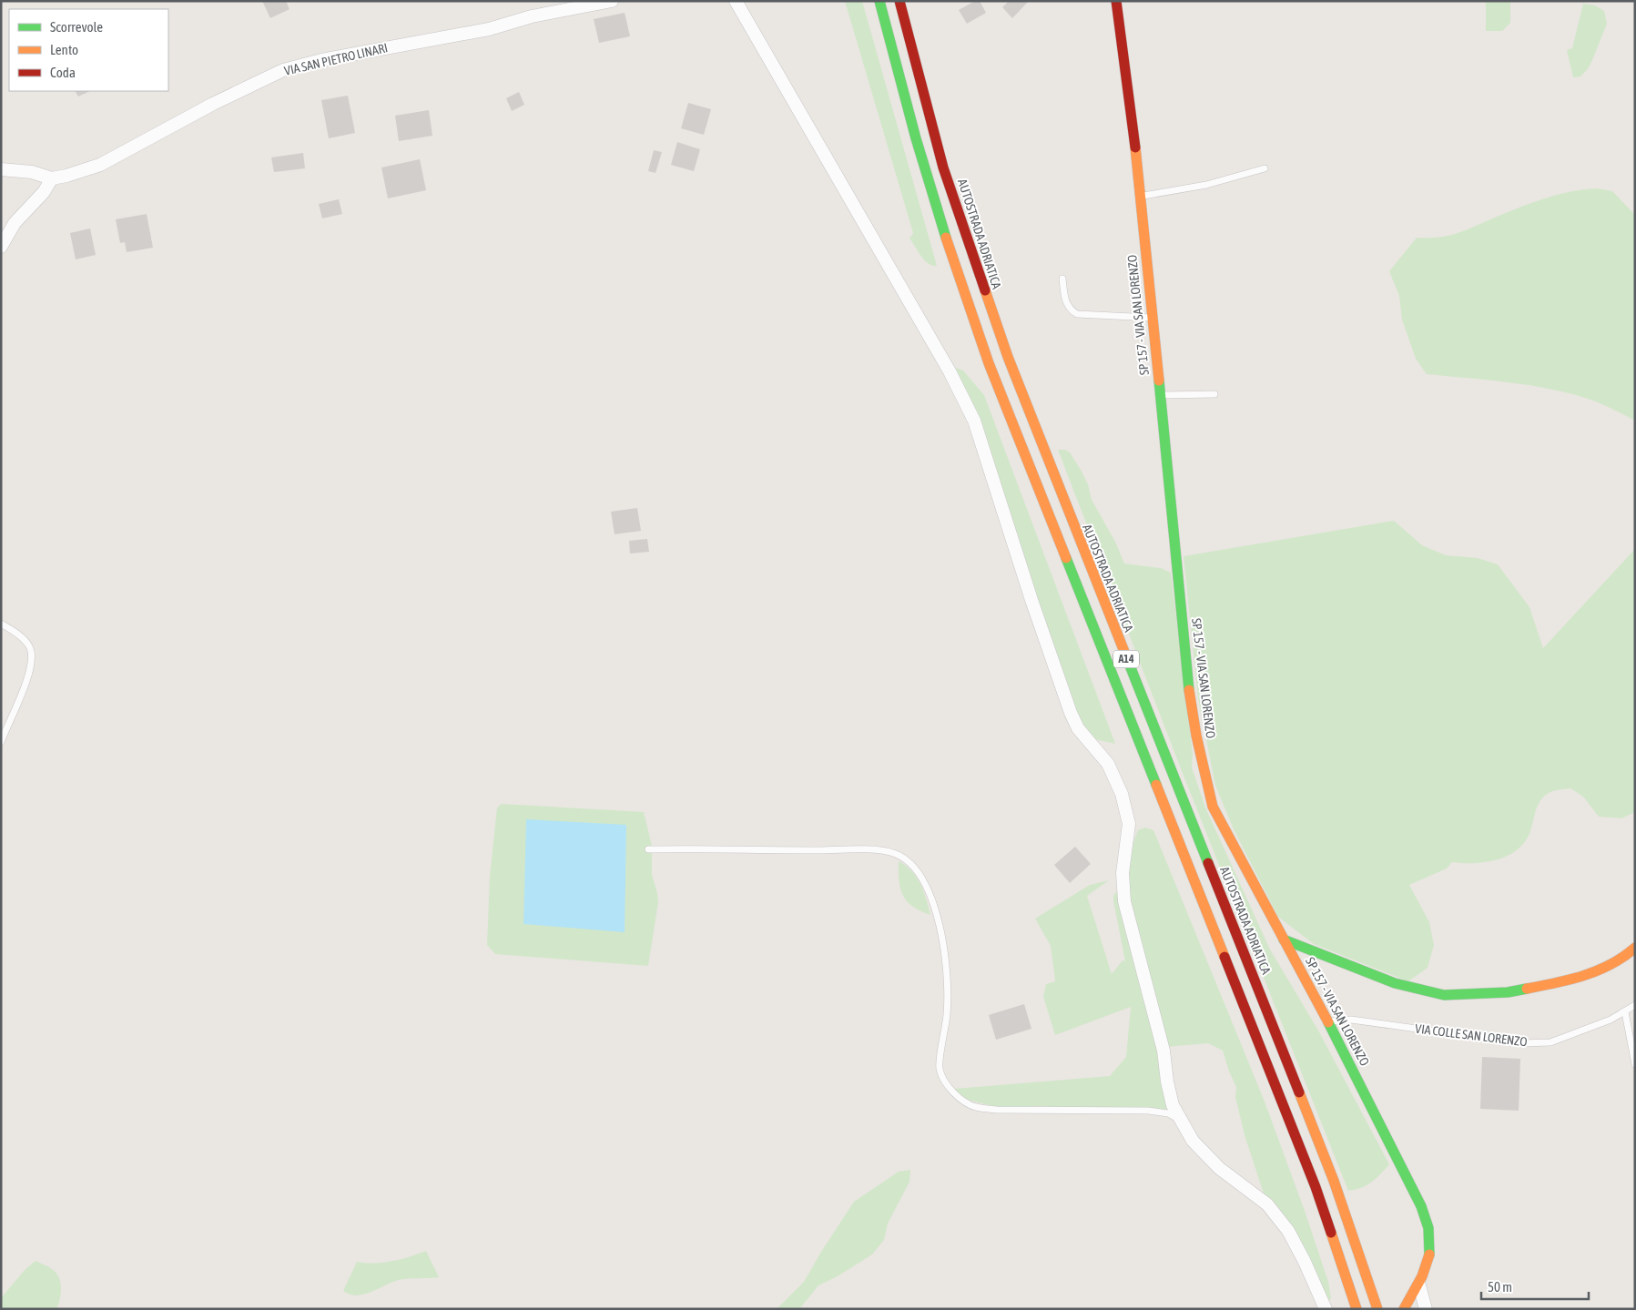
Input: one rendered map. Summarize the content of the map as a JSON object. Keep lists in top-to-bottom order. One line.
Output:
{"streets":{"main road":["AUTOSTRADA ADRIATICA","SP 157 - VIA SAN LORENZO","A14"],"street":["VIA SAN PIETRO LINARI"],"lane":["VIA COLLE SAN LORENZO"]},"crossings":[["SP 157 - VIA SAN LORENZO","VIA COLLE SAN LORENZO"]],"legend":["Scorrevole","Lento","Coda"],"scale_bar":"50 m"}
